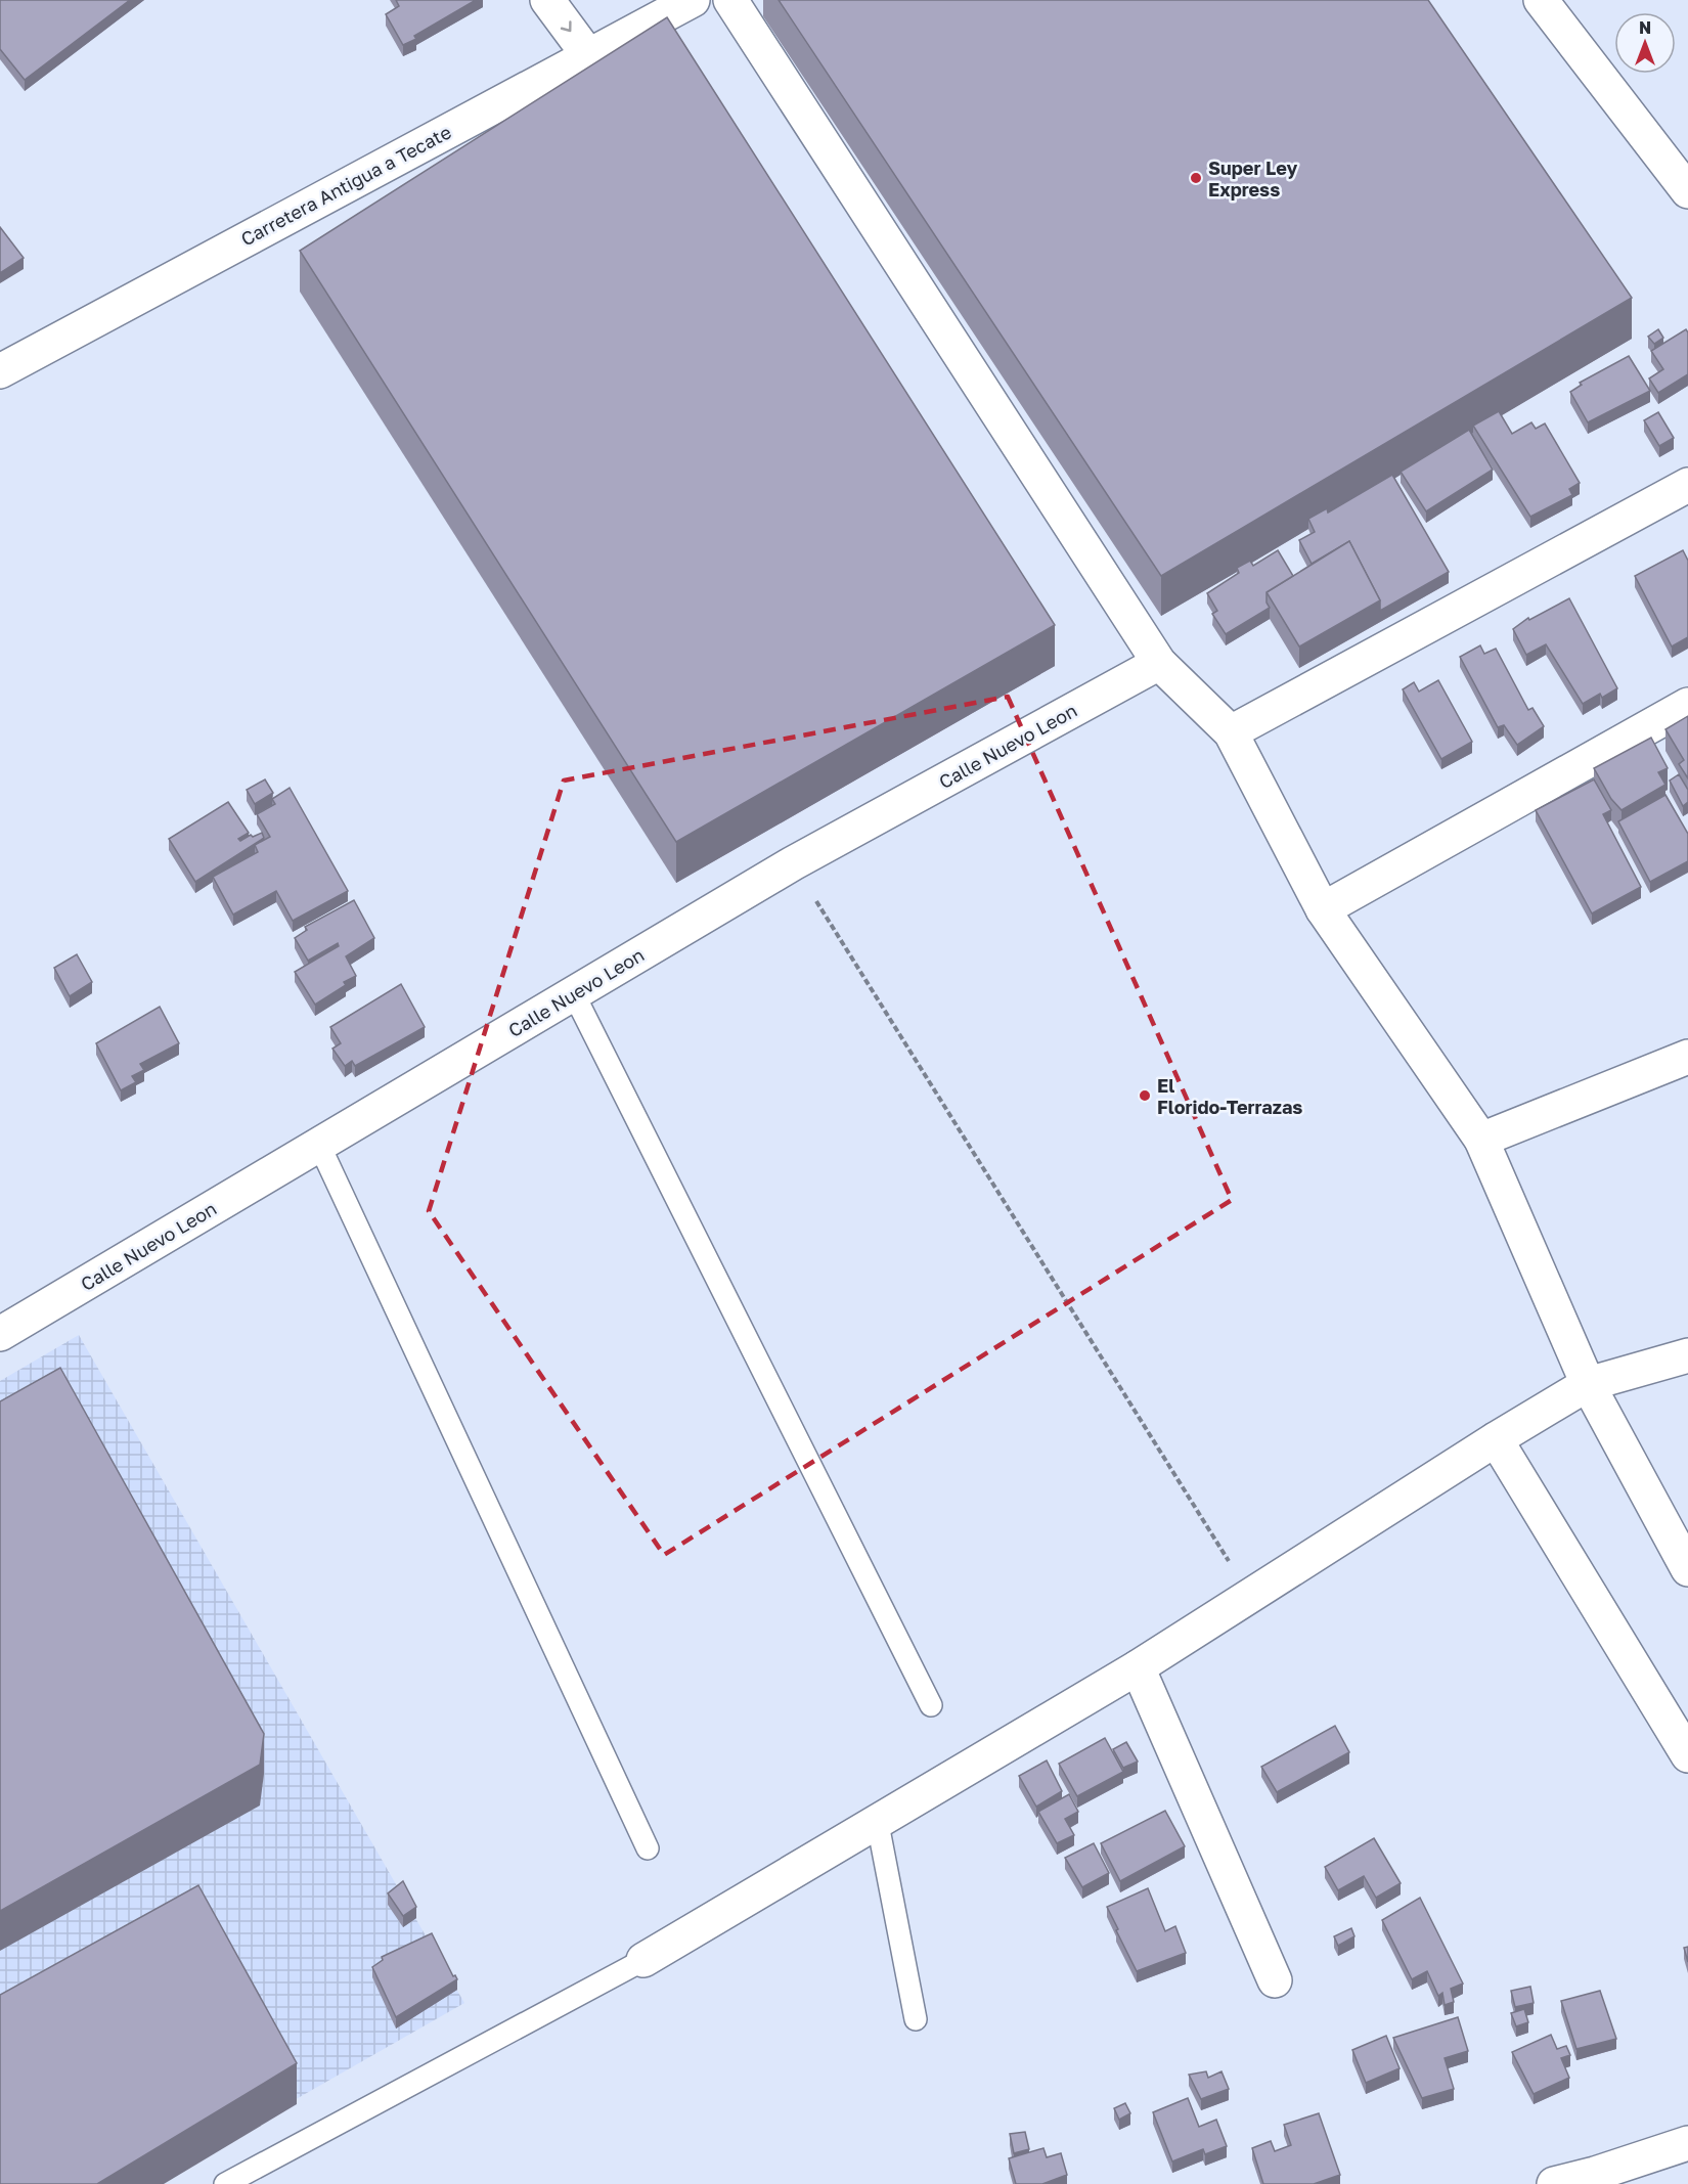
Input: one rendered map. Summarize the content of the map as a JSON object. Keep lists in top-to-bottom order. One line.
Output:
{"streets":{"street":["Carretera Antigua a Tecate","Calle Nuevo Leon"]},"places":["Super Ley Express","El Florido-Terrazas"],"north":"top"}
